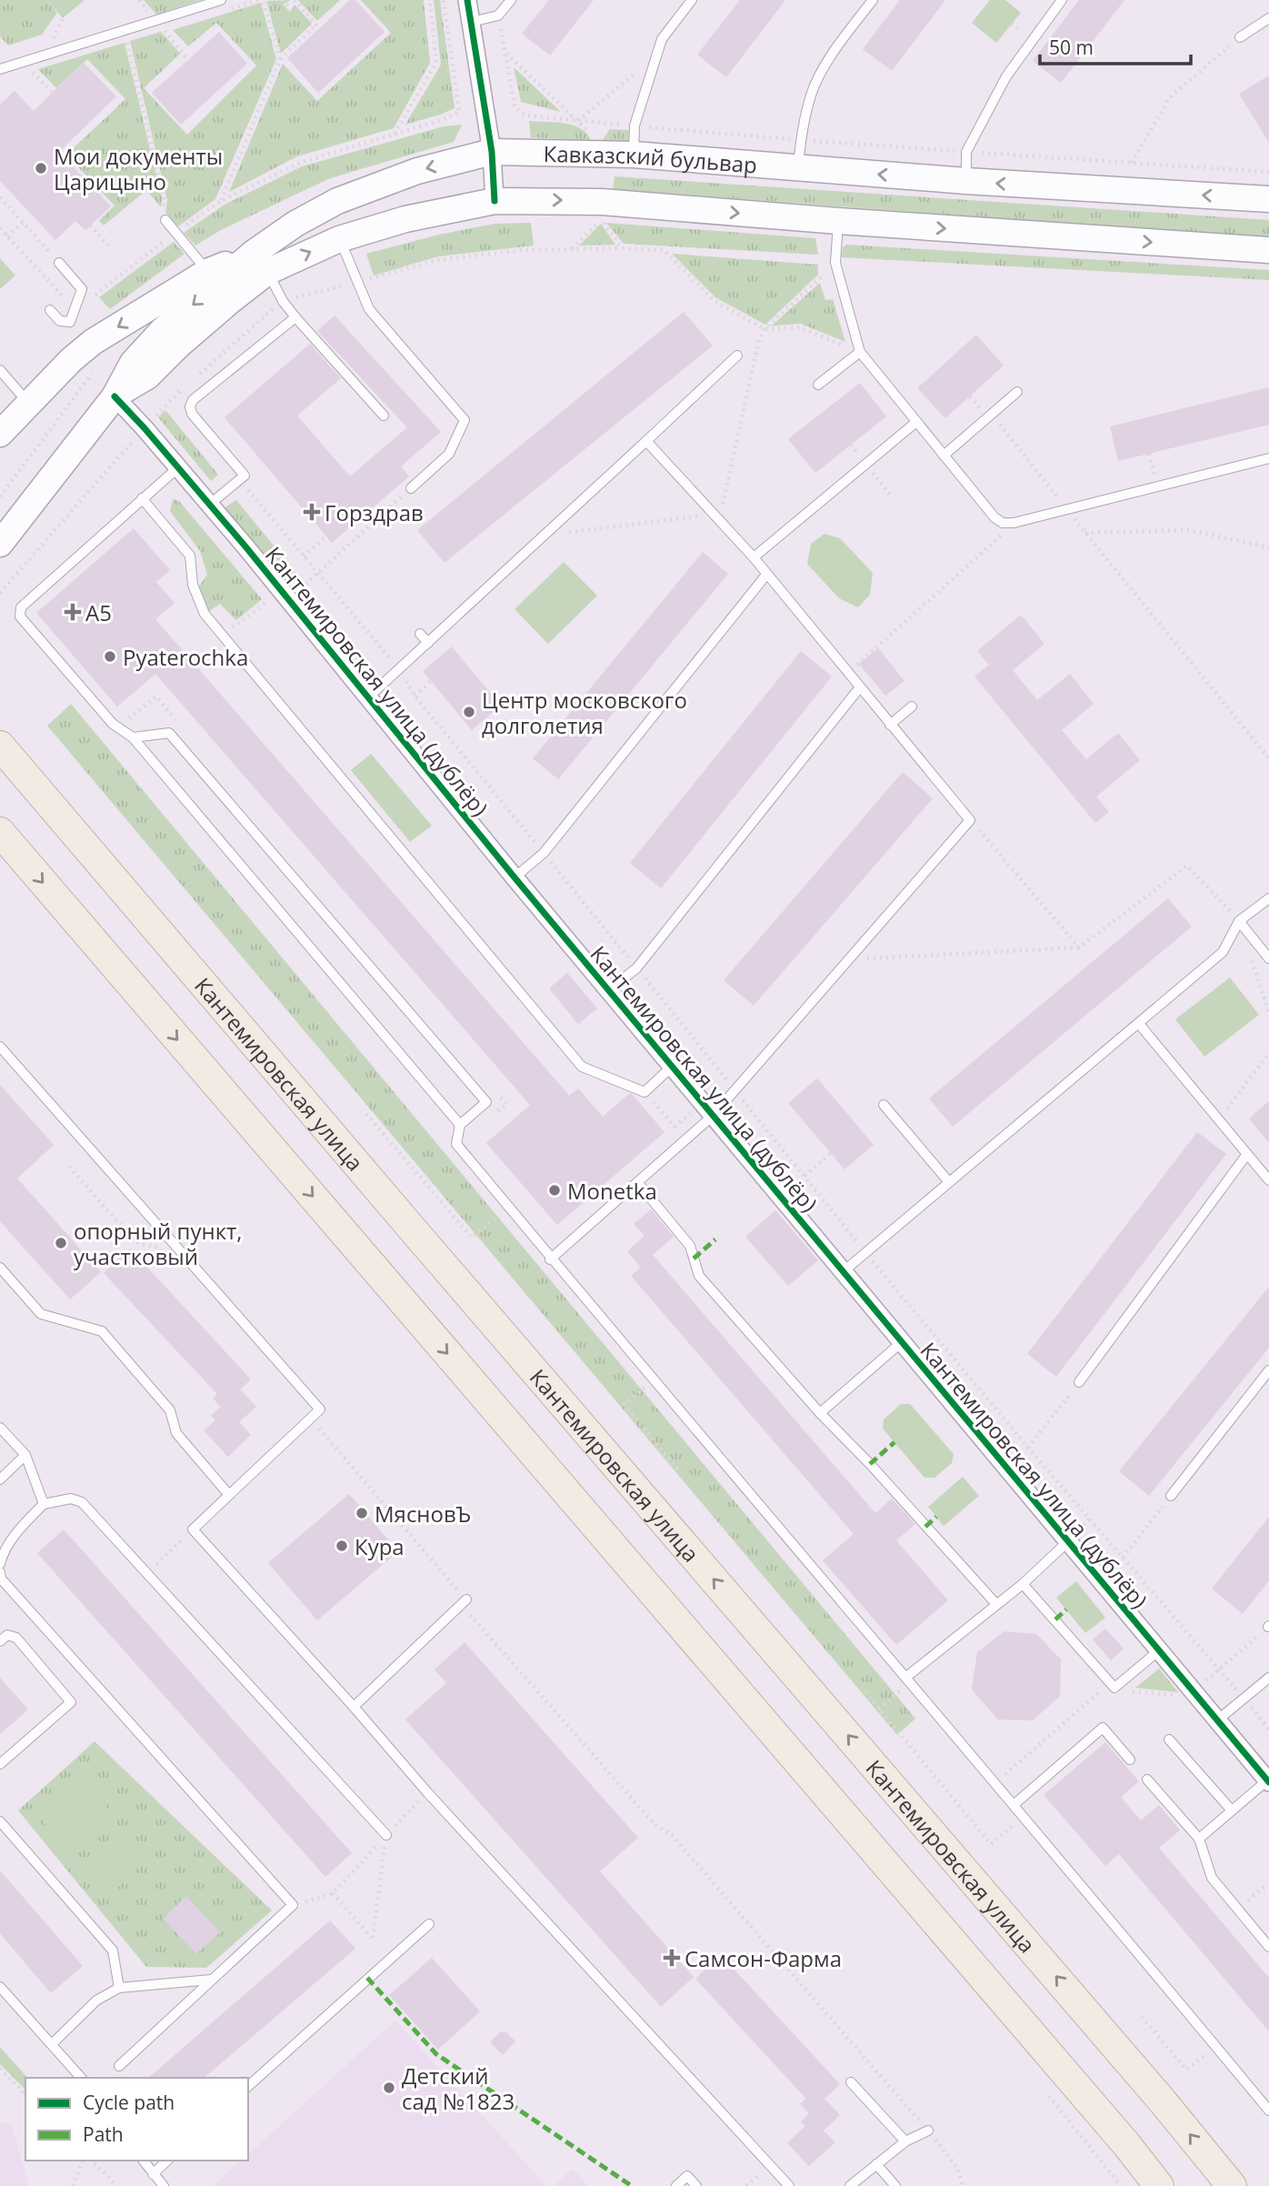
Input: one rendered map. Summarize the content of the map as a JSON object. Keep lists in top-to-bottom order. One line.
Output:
{"streets":{"main road":["Кавказский бульвар","Кантемировская улица"],"street":["Кантемировская улица (дублёр)"]},"crossings":[["Кавказский бульвар","Кантемировская улица (дублёр)"]],"places":{"other":["Мои документы Царицыно","Pyaterochka","Центр московского долголетия","Monetka","опорный пункт, участковый","МясновЪ","Кура","Детский сад №1823"],"health":["Горздрав","A5","Самсон-Фарма"]},"legend":["Cycle path","Path"],"scale_bar":"50 m"}
